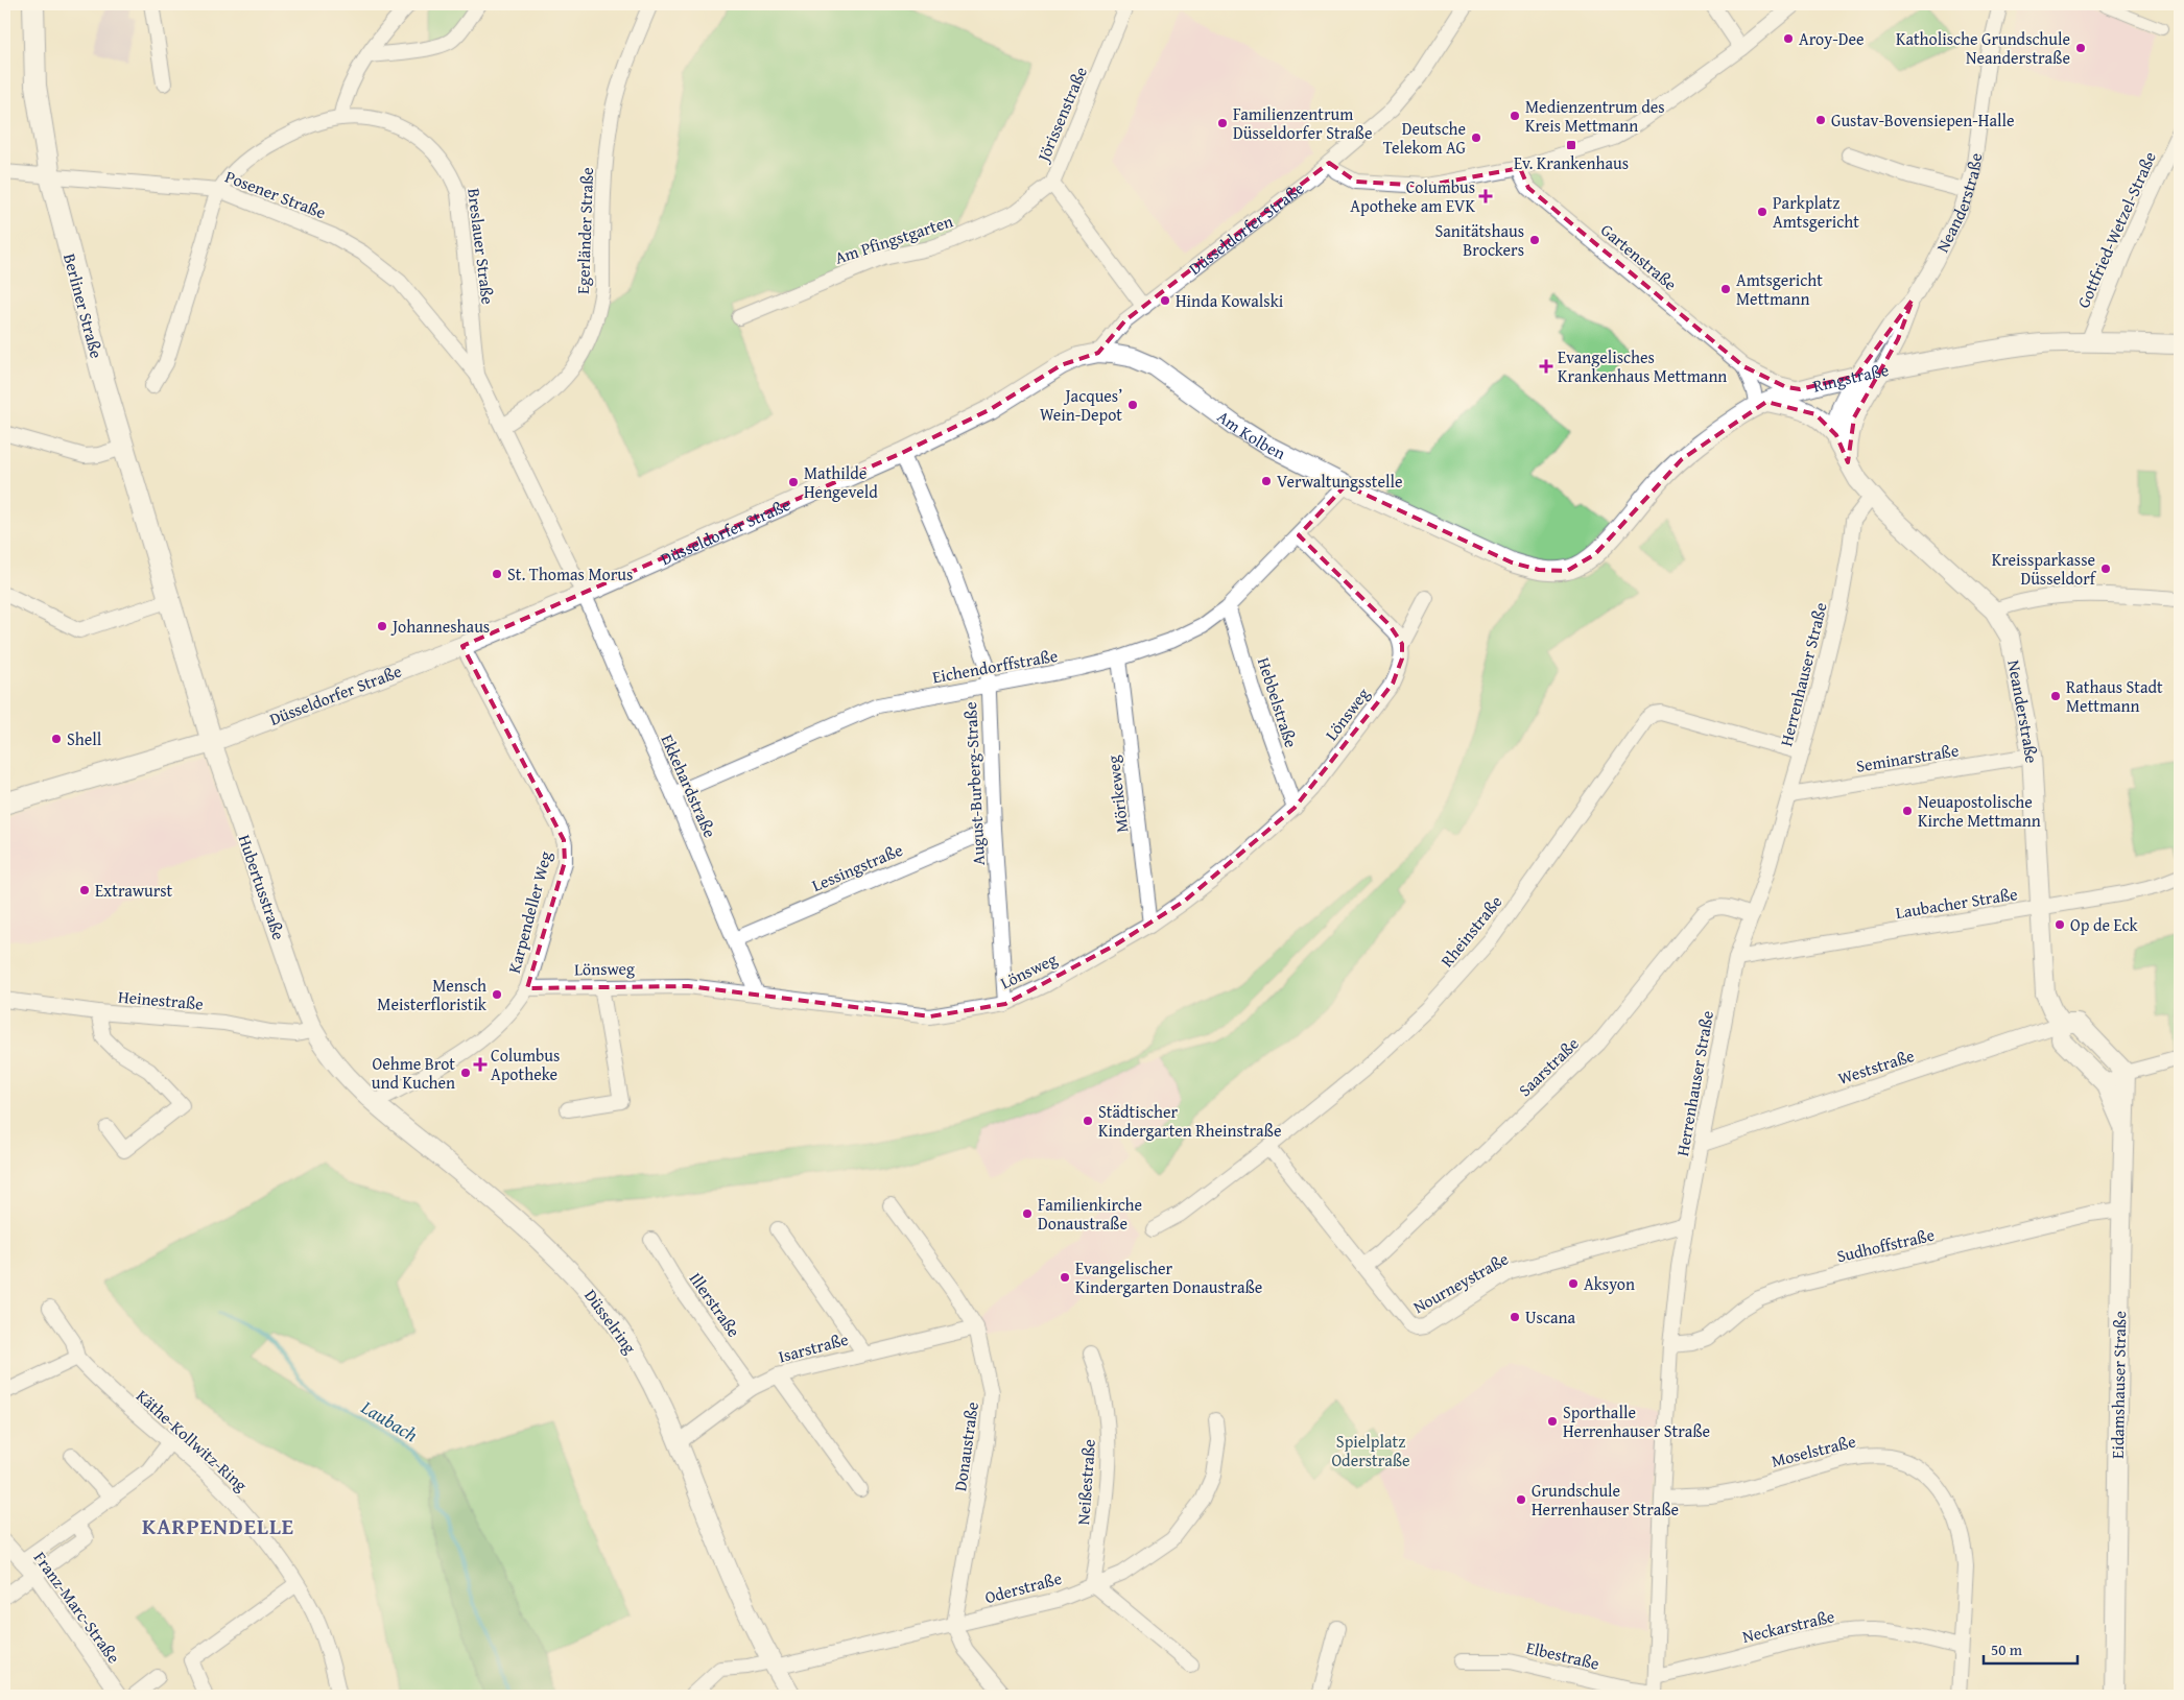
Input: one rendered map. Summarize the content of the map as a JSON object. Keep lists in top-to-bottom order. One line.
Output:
{"streets":{"main road":["Düsseldorfer Straße","Berliner Straße"],"street":["Jörissenstraße","Posener Straße","Neanderstraße","Gottfried-Wetzel-Straße","Egerländer Straße","Am Pfingstgarten","Breslauer Straße","Gartenstraße","Ringstraße","Am Kolben","Eichendorffstraße","Herrenhauser Straße","Hebbelstraße","Lönsweg","Seminarstraße","August-Burberg-Straße","Ekkehardstraße","Mörikeweg","Lessingstraße","Hubertusstraße","Laubacher Straße","Karpendeller Weg","Rheinstraße","Heinestraße","Saarstraße","Weststraße","Sudhoffstraße","Nourneystraße","Illerstraße","Düsselring","Isarstraße","Eidamshauser Straße","Käthe-Kollwitz-Ring","Donaustraße","Moselstraße","Neißestraße","Oderstraße","Franz-Marc-Straße","Neckarstraße","Elbestraße"]},"crossings":[["Jörissenstraße","Düsseldorfer Straße"],["Jörissenstraße","Am Pfingstgarten"],["Posener Straße","Breslauer Straße"],["Posener Straße","Berliner Straße"],["Neanderstraße","Ringstraße"],["Neanderstraße","Herrenhauser Straße"],["Neanderstraße","Seminarstraße"],["Neanderstraße","Laubacher Straße"],["Neanderstraße","Weststraße"],["Neanderstraße","Eidamshauser Straße"],["Düsseldorfer Straße","Breslauer Straße"],["Düsseldorfer Straße","Berliner Straße"],["Düsseldorfer Straße","Am Kolben"],["Düsseldorfer Straße","August-Burberg-Straße"],["Düsseldorfer Straße","Ekkehardstraße"],["Düsseldorfer Straße","Hubertusstraße"],["Düsseldorfer Straße","Karpendeller Weg"],["Gottfried-Wetzel-Straße","Ringstraße"],["Egerländer Straße","Breslauer Straße"],["Breslauer Straße","Ekkehardstraße"],["Gartenstraße","Ringstraße"],["Berliner Straße","Hubertusstraße"],["Ringstraße","Am Kolben"],["Eichendorffstraße","Hebbelstraße"],["Eichendorffstraße","August-Burberg-Straße"],["Eichendorffstraße","Ekkehardstraße"],["Eichendorffstraße","Mörikeweg"],["Herrenhauser Straße","Seminarstraße"],["Herrenhauser Straße","Laubacher Straße"],["Herrenhauser Straße","Rheinstraße"],["Herrenhauser Straße","Saarstraße"],["Herrenhauser Straße","Weststraße"],["Herrenhauser Straße","Sudhoffstraße"],["Herrenhauser Straße","Nourneystraße"],["Herrenhauser Straße","Moselstraße"],["Herrenhauser Straße","Neckarstraße"],["Herrenhauser Straße","Elbestraße"],["Hebbelstraße","Lönsweg"],["Lönsweg","August-Burberg-Straße"],["Lönsweg","Ekkehardstraße"],["Lönsweg","Mörikeweg"],["Lönsweg","Karpendeller Weg"],["August-Burberg-Straße","Lessingstraße"],["Ekkehardstraße","Lessingstraße"],["Hubertusstraße","Heinestraße"],["Hubertusstraße","Düsselring"],["Karpendeller Weg","Düsselring"],["Rheinstraße","Nourneystraße"],["Heinestraße","Düsselring"],["Saarstraße","Nourneystraße"],["Sudhoffstraße","Eidamshauser Straße"],["Illerstraße","Isarstraße"],["Düsselring","Isarstraße"],["Düsselring","Oderstraße"],["Isarstraße","Donaustraße"],["Donaustraße","Oderstraße"],["Moselstraße","Neckarstraße"],["Neißestraße","Oderstraße"]],"districts":["KARPENDELLE"],"water":["Laubach"],"parks":["Spielplatz Oderstraße"],"places":{"other":["Aroy-Dee","Katholische Grundschule Neanderstraße","Medienzentrum des Kreis Mettmann","Gustav-Bovensiepen-Halle","Familienzentrum Düsseldorfer Straße","Deutsche Telekom AG","Parkplatz Amtsgericht","Sanitätshaus Brockers","Amtsgericht Mettmann","Hinda Kowalski","Jacques’ Wein-Depot","Verwaltungsstelle","Mathilde Hengeveld","Kreissparkasse Düsseldorf","St. Thomas Morus","Johanneshaus","Rathaus Stadt Mettmann","Shell","Neuapostolische Kirche Mettmann","Extrawurst","Op de Eck","Mensch Meisterfloristik","Oehme Brot und Kuchen","Städtischer Kindergarten Rheinstraße","Familienkirche Donaustraße","Evangelischer Kindergarten Donaustraße","Aksyon","Uscana","Sporthalle Herrenhauser Straße","Grundschule Herrenhauser Straße"],"transit":["Ev. Krankenhaus"],"health":["Columbus Apotheke am EVK","Evangelisches Krankenhaus Mettmann","Columbus Apotheke"]},"scale_bar":"50 m"}
